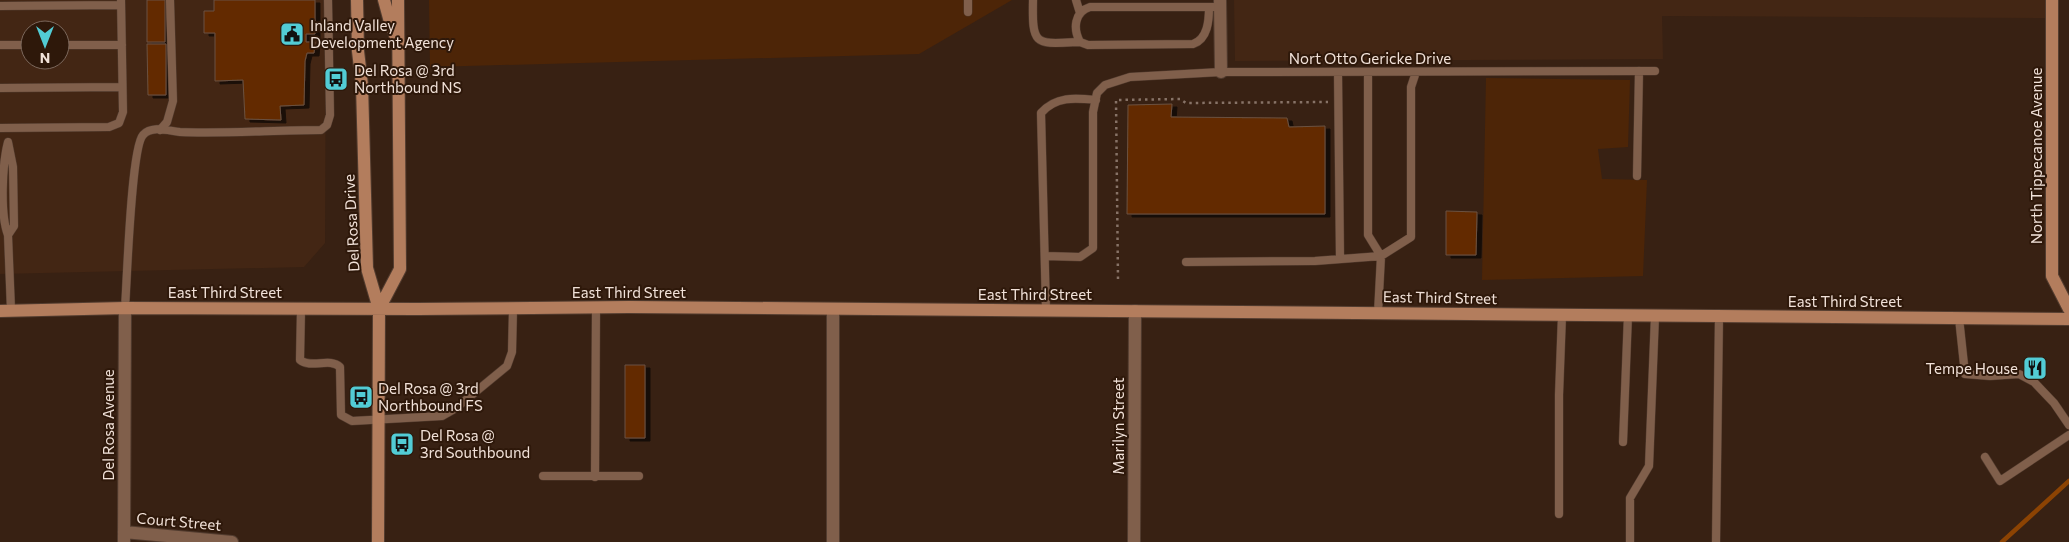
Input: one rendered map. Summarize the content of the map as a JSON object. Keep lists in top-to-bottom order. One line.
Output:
{"streets":{"main road":["North Tippecanoe Avenue","Del Rosa Drive","East Third Street"],"street":["Del Rosa Avenue","Marilyn Street","Court Street"],"lane":["Nort Otto Gericke Drive"]},"crossings":[["Del Rosa Drive","East Third Street"],["East Third Street","Del Rosa Avenue"],["East Third Street","Marilyn Street"],["Del Rosa Avenue","Court Street"]],"places":{"public building":["Inland Valley Development Agency"],"bus stop":["Del Rosa @ 3rd Northbound NS","Del Rosa @ 3rd Northbound FS","Del Rosa @ 3rd Southbound"],"restaurant":["Tempe House"]},"north":"bottom"}
